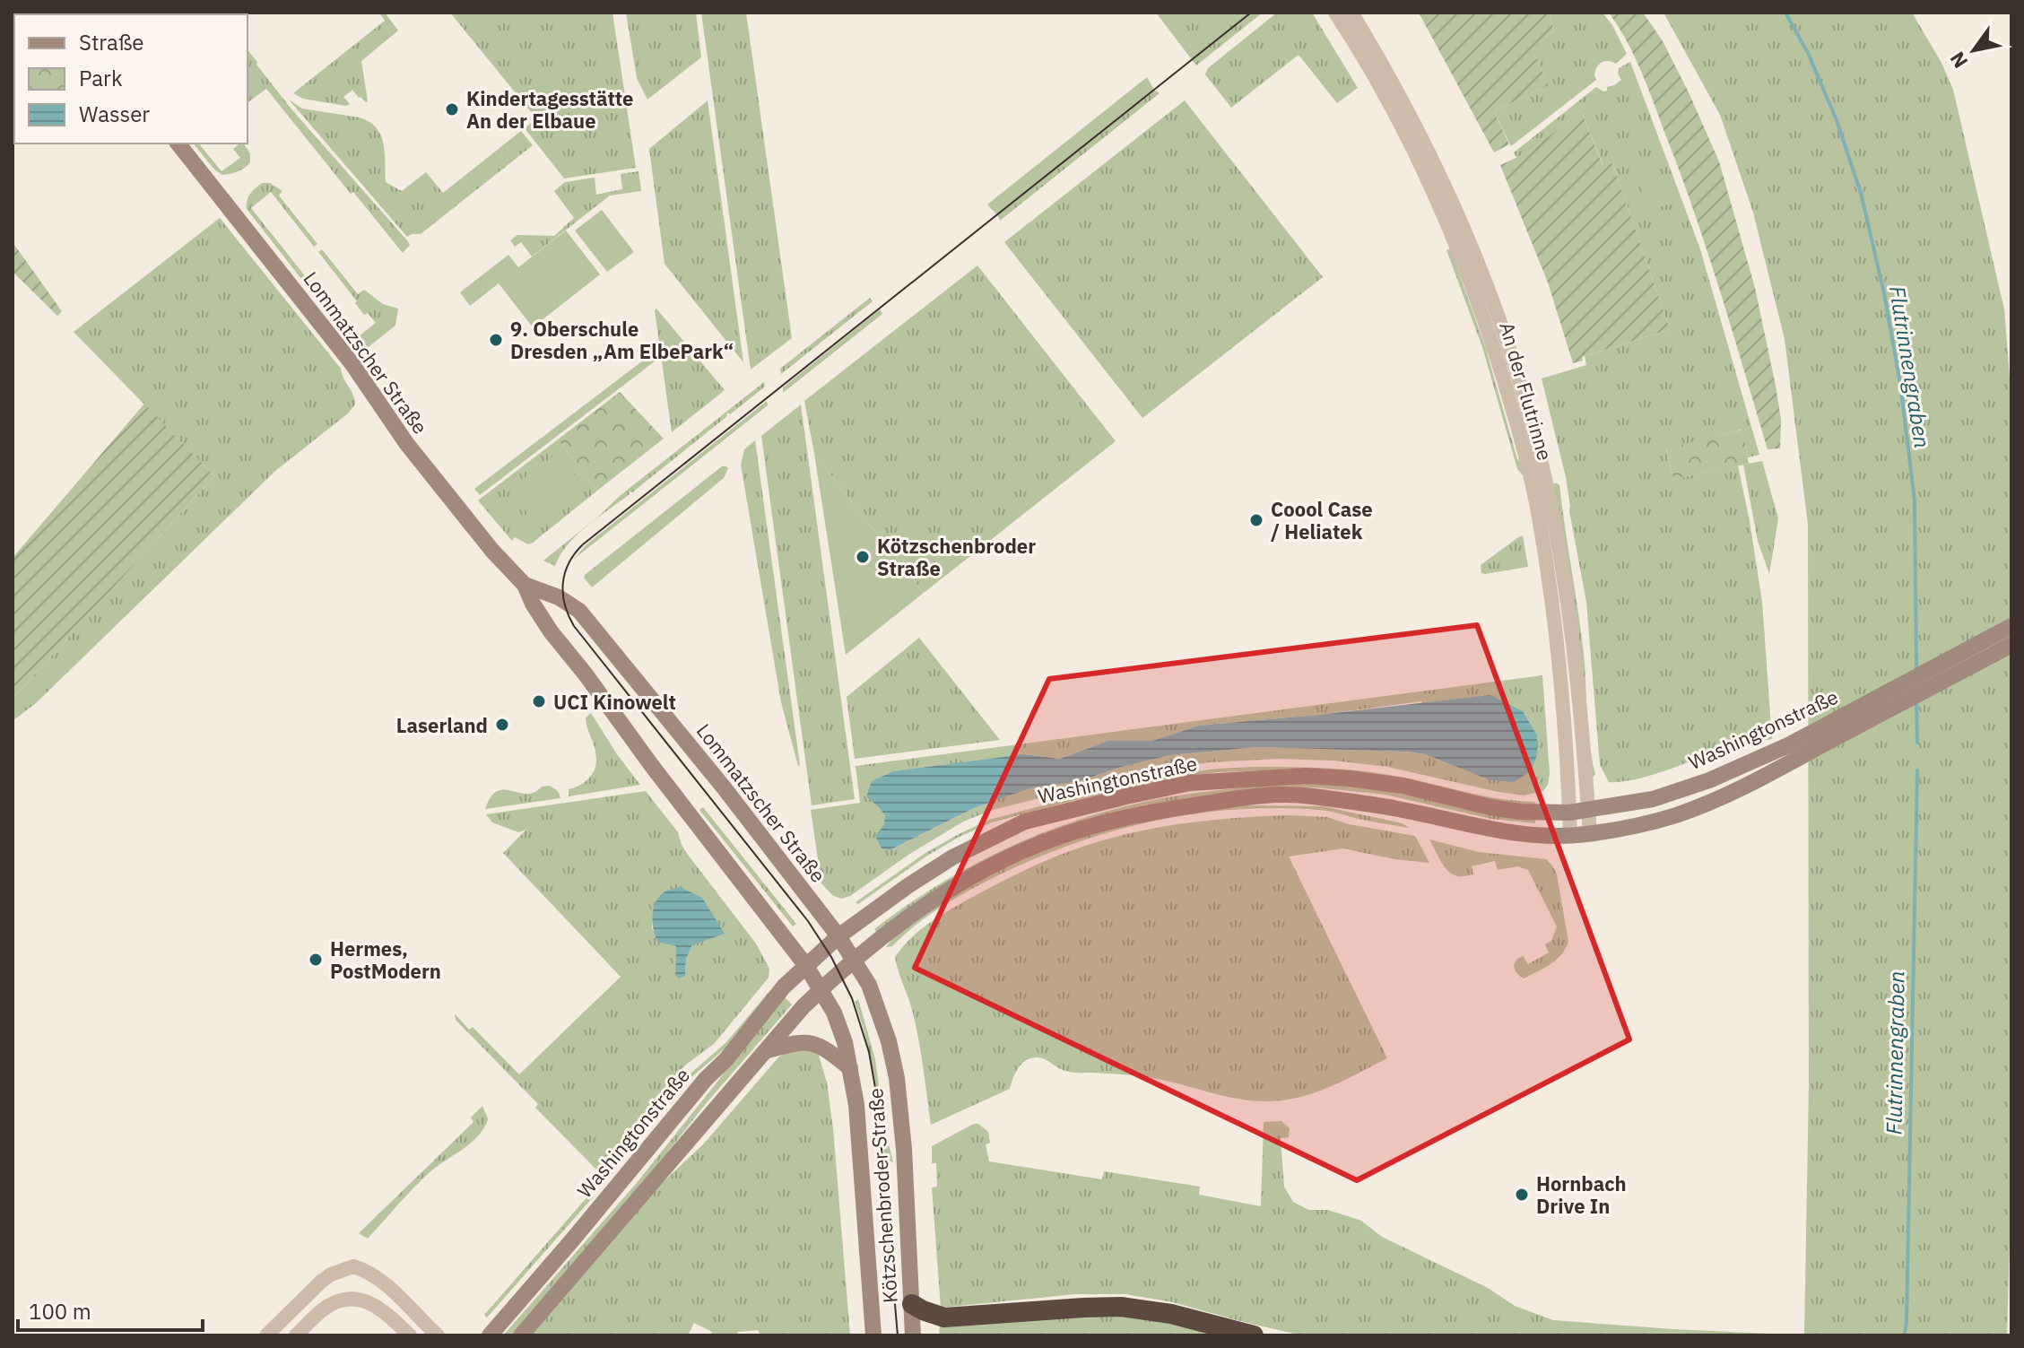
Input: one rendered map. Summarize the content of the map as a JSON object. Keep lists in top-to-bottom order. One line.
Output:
{"streets":{"main road":["Lommatzscher Straße","Washingtonstraße","Kötzschenbroder Straße"],"street":["An der Flutrinne"]},"crossings":[["Lommatzscher Straße","Washingtonstraße"],["Lommatzscher Straße","Kötzschenbroder Straße"],["An der Flutrinne","Washingtonstraße"],["Washingtonstraße","Kötzschenbroder Straße"]],"water":["Flutrinnengraben"],"places":["Kindertagesstätte An der Elbaue","9. Oberschule Dresden „Am ElbePark“","Coool Case / Heliatek","Kötzschenbroder Straße","UCI Kinowelt","Laserland","Hermes, PostModern","Hornbach Drive In"],"legend":["Straße","Park","Wasser"],"scale_bar":"100 m","north":"bottom left"}
